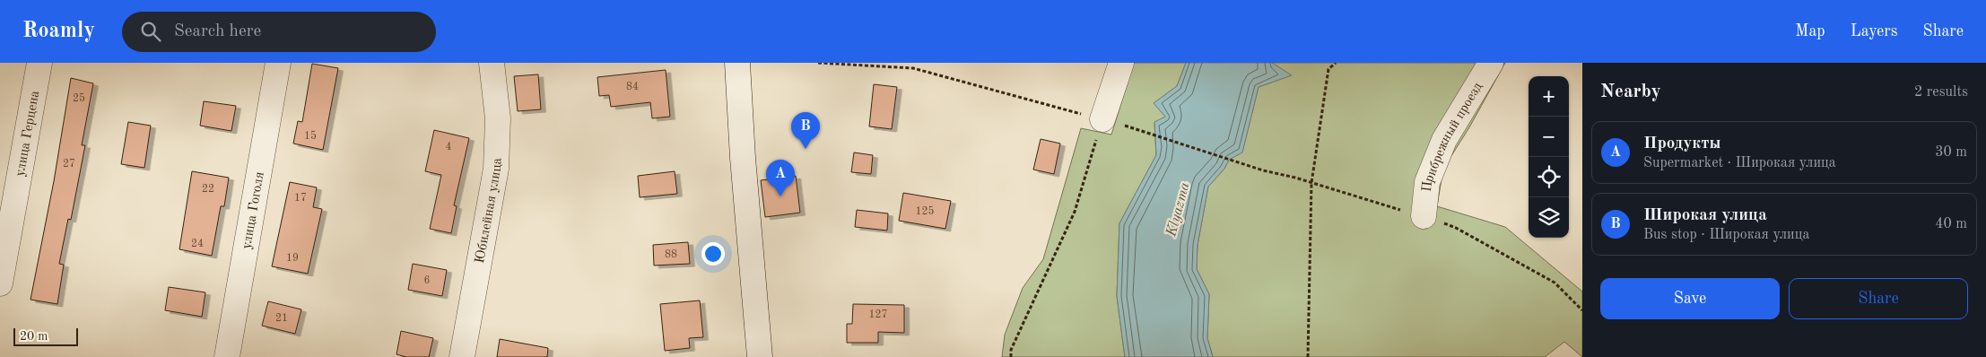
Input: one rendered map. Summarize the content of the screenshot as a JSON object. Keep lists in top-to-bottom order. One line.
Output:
{"streets":{"street":["улица Герцена","Прибрежный проезд","улица Гоголя","Юбилейная улица"]},"water":["Klyazma"],"house_numbers":["84","25","15","4","27","22","17","125","24","88","19","6","127","21"],"scale_bar":"20 m","page":{"header":"Roamly","search":"Search here","nav":["Map","Layers","Share"],"heading":["Nearby","2 results"],"map_buttons":["+","−"],"pins":["B","A"],"list":[{"mark":"A","name":"Продукты","note":"Supermarket · Широкая улица","value":"30 m"},{"mark":"B","name":"Широкая улица","note":"Bus stop · Широкая улица","value":"40 m"}],"buttons":["Save","Share"],"scale":"20 m"}}
